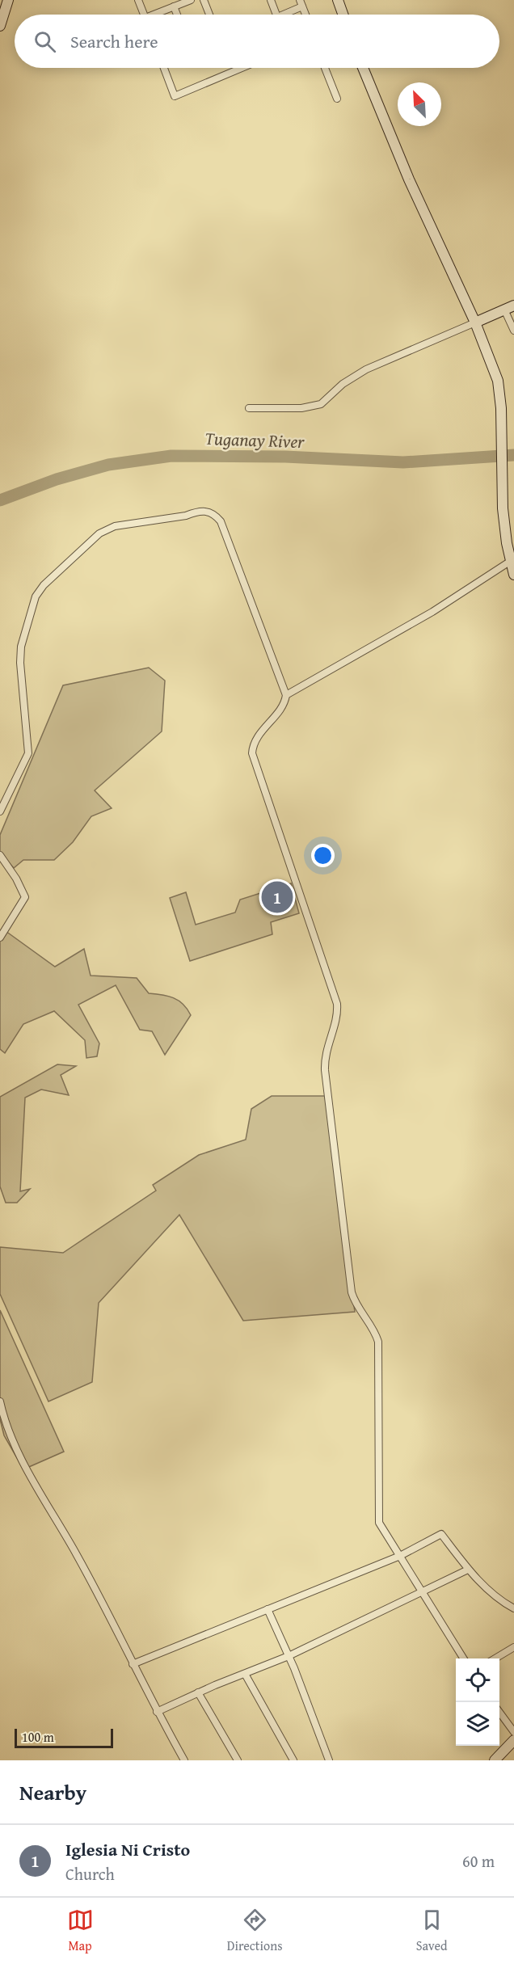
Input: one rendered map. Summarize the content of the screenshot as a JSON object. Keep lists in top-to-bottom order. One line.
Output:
{"water":["Tuganay River"],"scale_bar":"100 m","north":"top left","page":{"search":"Search here","pins":"1","scale":"100 m","heading":"Nearby","list":[{"mark":"1","name":"Iglesia Ni Cristo","note":"Church","value":"60 m"}],"nav":["Map","Directions","Saved"]}}
